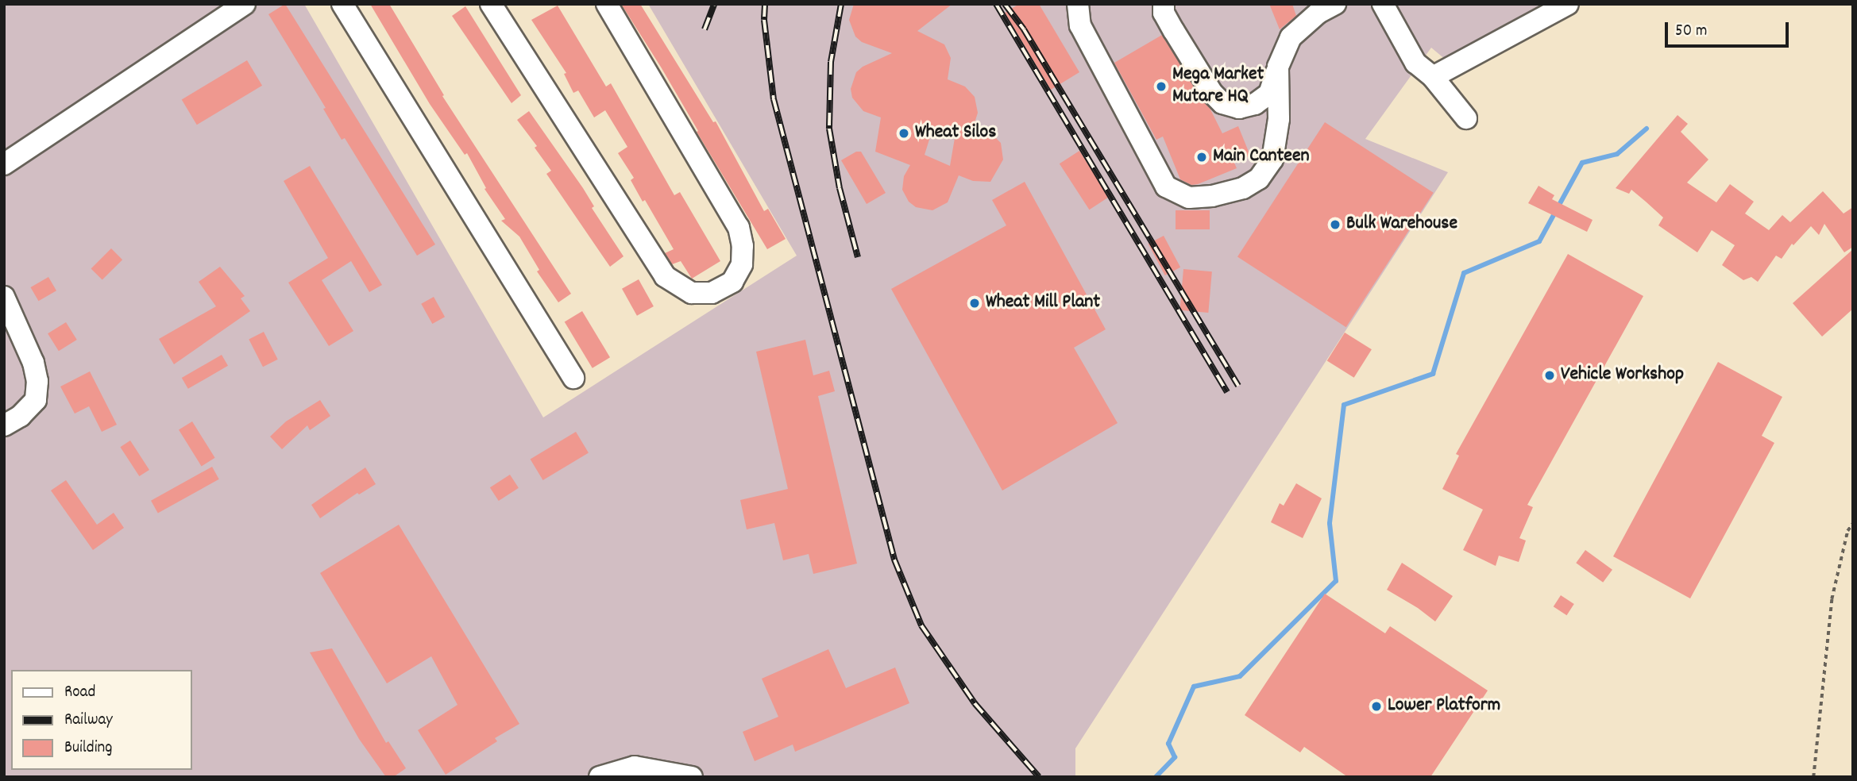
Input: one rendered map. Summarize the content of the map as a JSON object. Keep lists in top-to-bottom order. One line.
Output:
{"places":["Mega Market Mutare HQ","Wheat Silos","Main Canteen","Bulk Warehouse","Wheat Mill Plant","Vehicle Workshop","Lower Platform"],"legend":["Road","Railway","Building"],"scale_bar":"50 m"}
